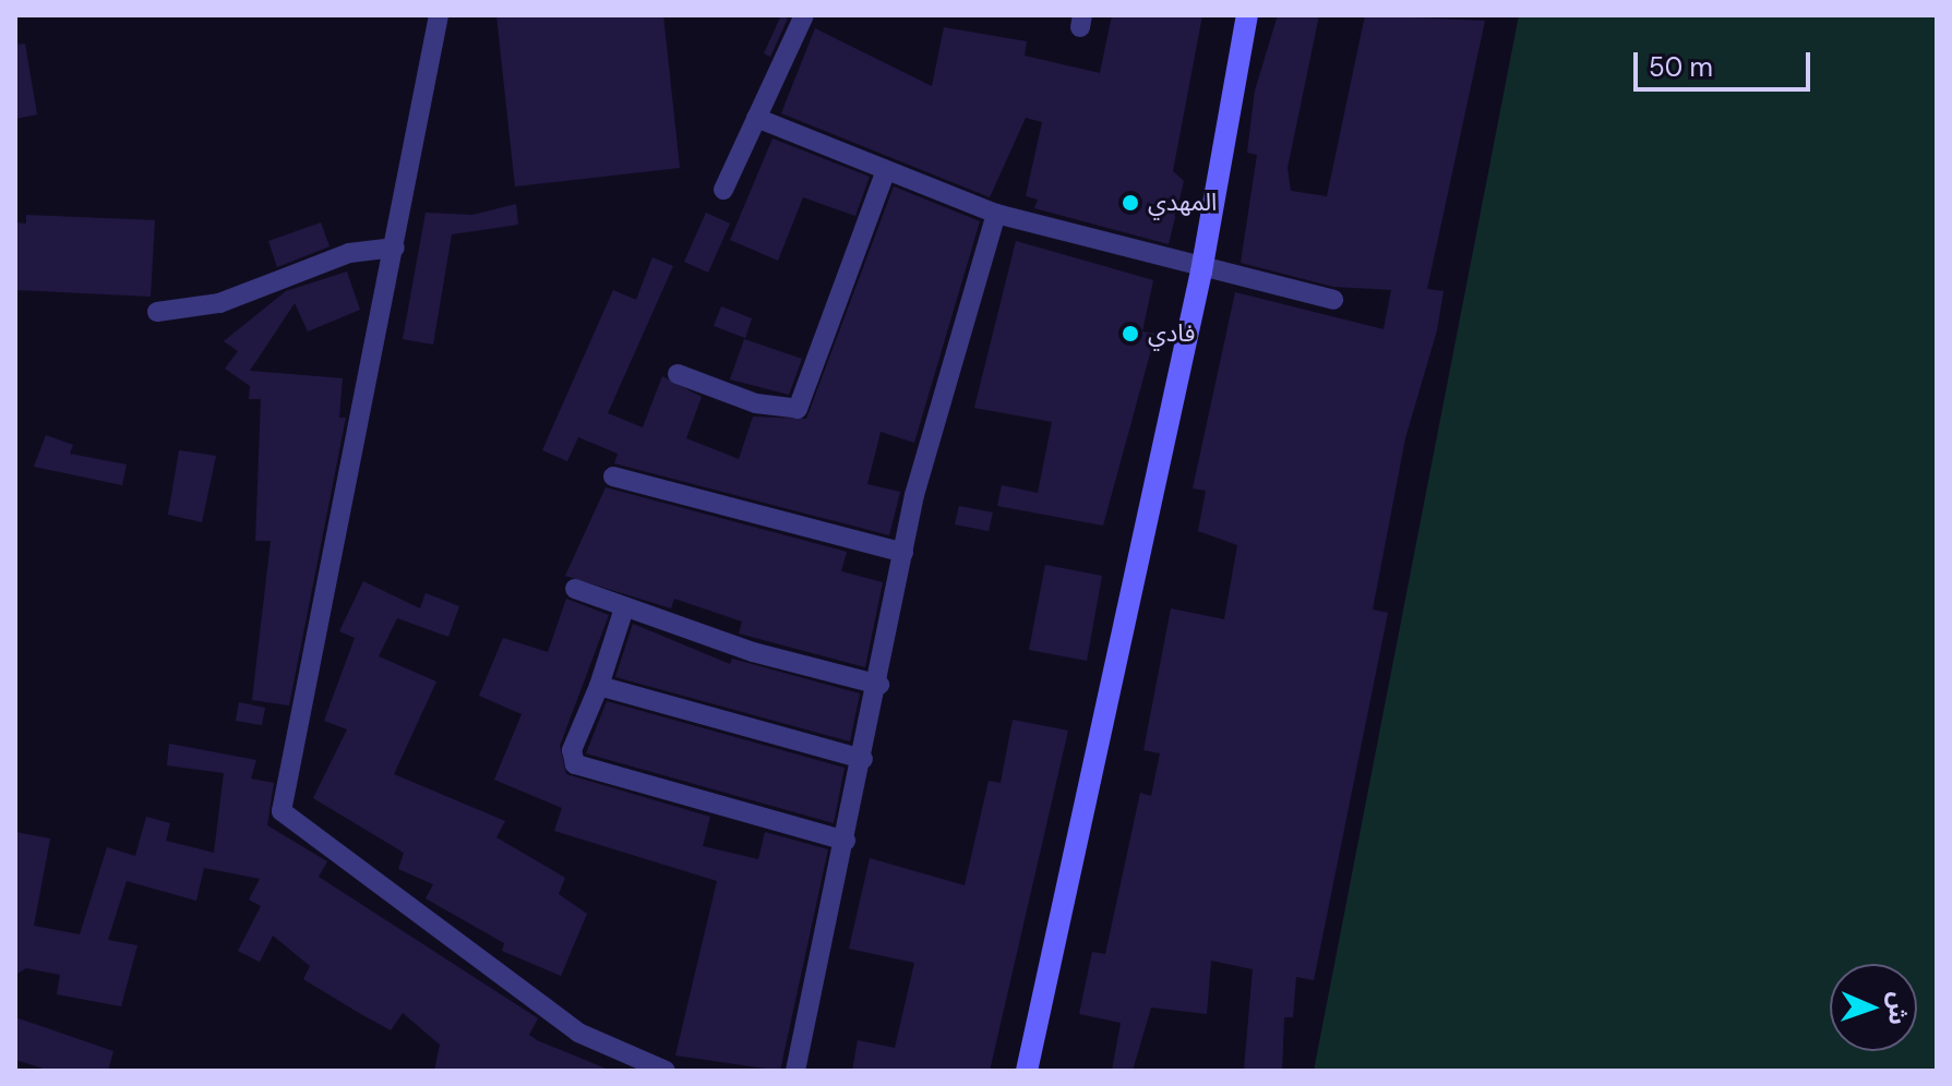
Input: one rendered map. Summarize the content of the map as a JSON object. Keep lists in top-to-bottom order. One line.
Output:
{"places":["المهدي","فادي"],"scale_bar":"50 m","north":"right"}
